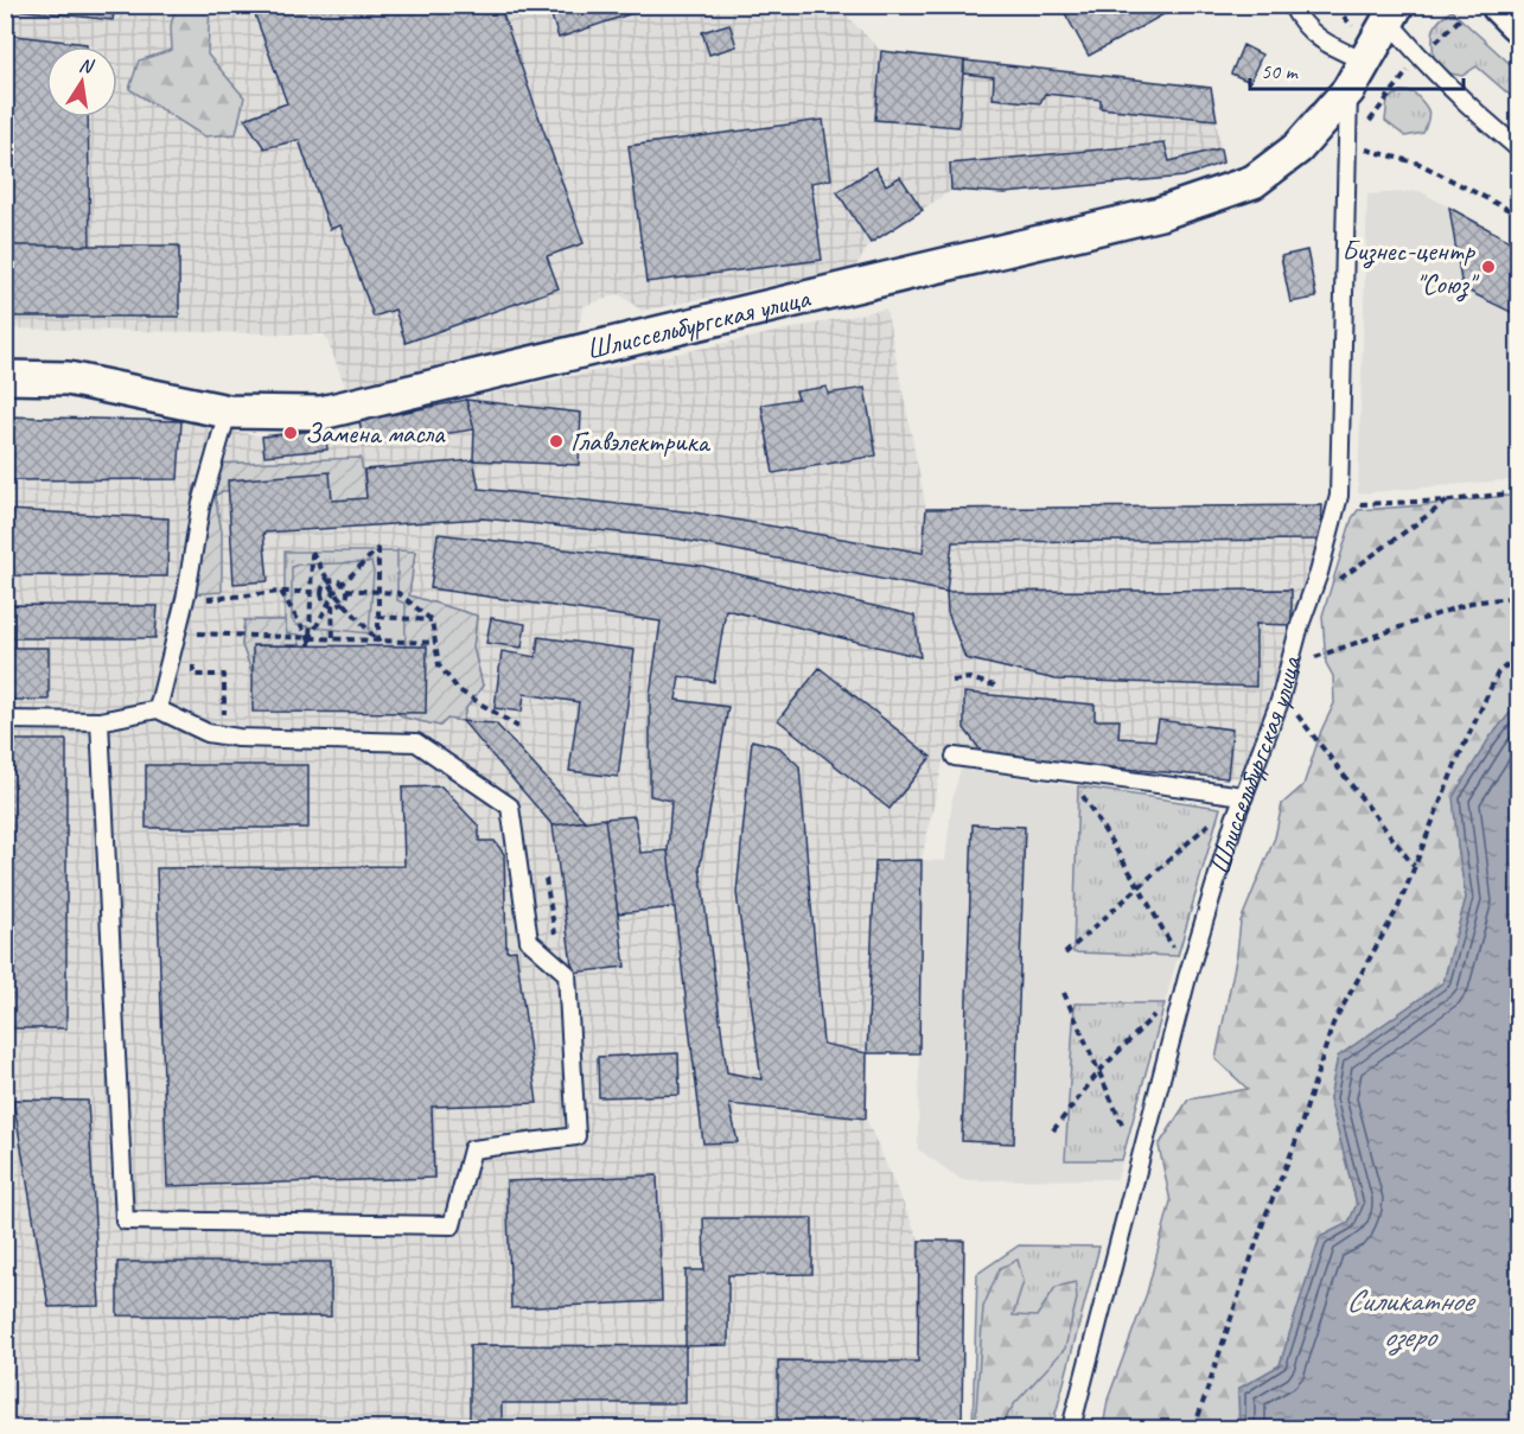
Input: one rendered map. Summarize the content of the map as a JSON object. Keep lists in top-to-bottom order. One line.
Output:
{"streets":{"street":["Шлиссельбургская улица"]},"water":["Силикатное озеро"],"places":["Бизнес-центр \"Союз\"","Замена масла","Главэлектрика"],"scale_bar":"50 m","north":"top"}
